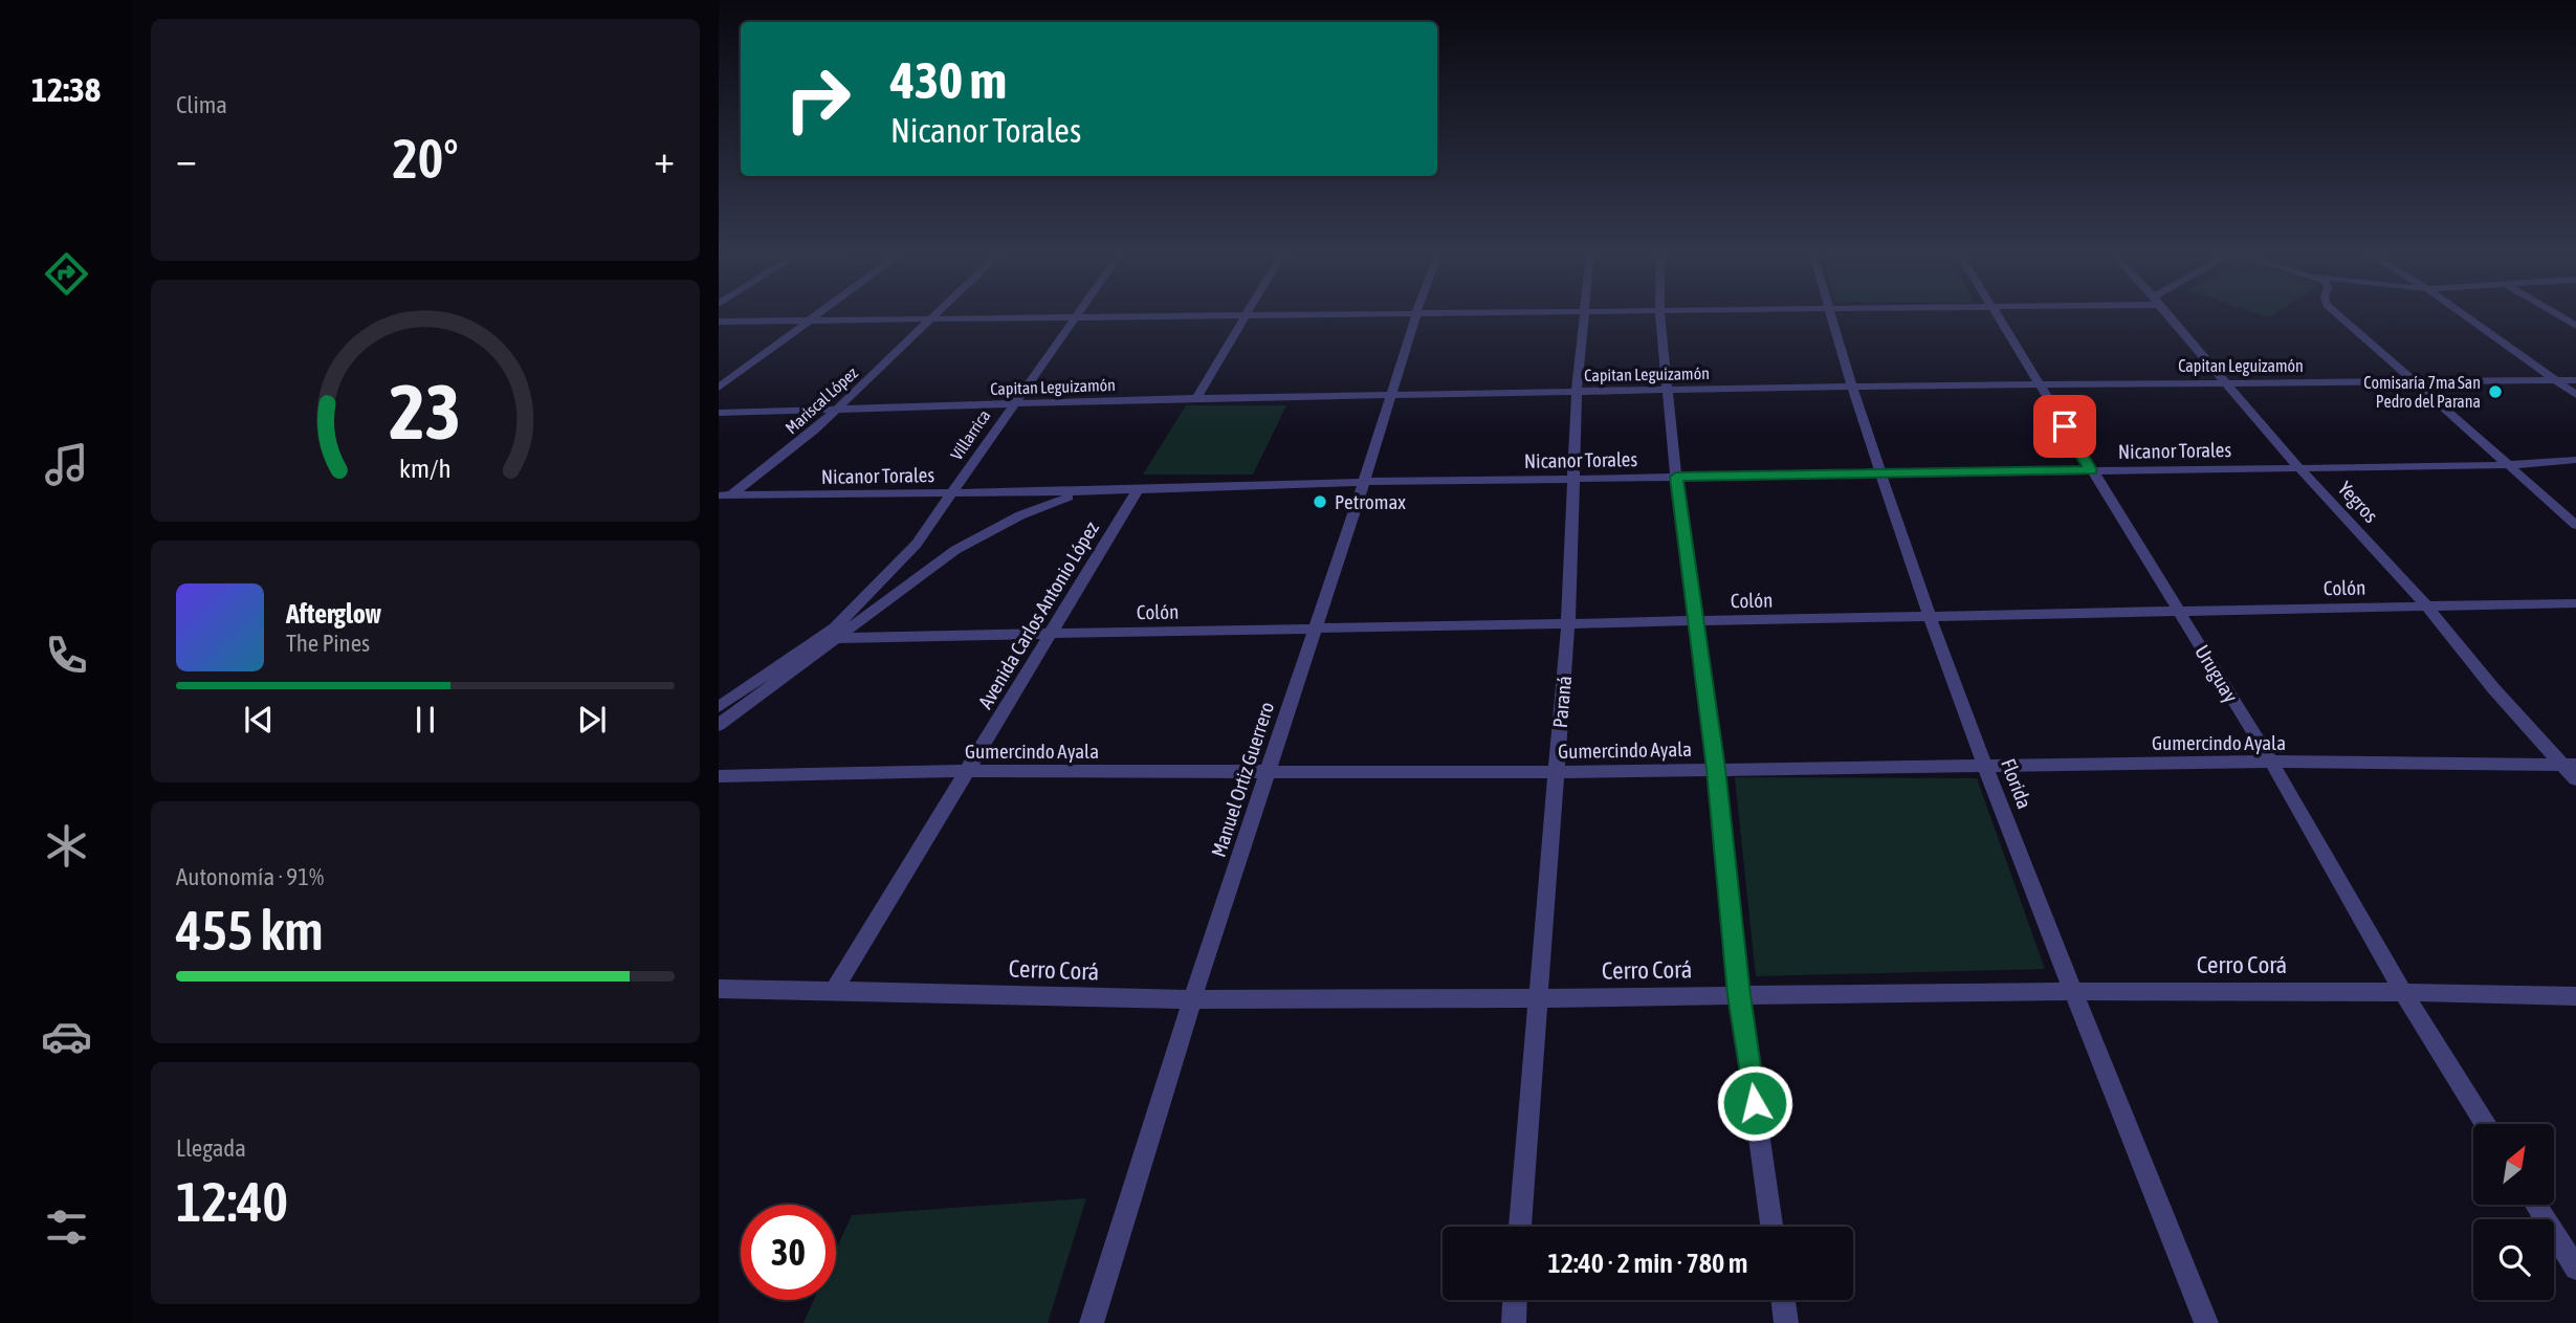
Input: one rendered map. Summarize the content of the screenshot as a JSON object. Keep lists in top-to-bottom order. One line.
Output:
{"streets":{"street":["Capitan Leguizamón","Mariscal López","Villarrica","Nicanor Torales","Yegros","Colón","Avenida Carlos Antonio López","Uruguay","Paraná","Gumercindo Ayala","Manuel Ortiz Guerrero","Florida","Cerro Corá"]},"crossings":[["Capitan Leguizamón","Mariscal López"],["Capitan Leguizamón","Villarrica"],["Capitan Leguizamón","Yegros"],["Capitan Leguizamón","Uruguay"],["Capitan Leguizamón","Paraná"],["Capitan Leguizamón","Manuel Ortiz Guerrero"],["Capitan Leguizamón","Florida"],["Mariscal López","Nicanor Torales"],["Villarrica","Nicanor Torales"],["Villarrica","Colón"],["Nicanor Torales","Yegros"],["Nicanor Torales","Avenida Carlos Antonio López"],["Nicanor Torales","Uruguay"],["Nicanor Torales","Paraná"],["Nicanor Torales","Manuel Ortiz Guerrero"],["Nicanor Torales","Florida"],["Yegros","Colón"],["Yegros","Gumercindo Ayala"],["Colón","Avenida Carlos Antonio López"],["Colón","Uruguay"],["Colón","Paraná"],["Colón","Manuel Ortiz Guerrero"],["Colón","Florida"],["Avenida Carlos Antonio López","Gumercindo Ayala"],["Avenida Carlos Antonio López","Cerro Corá"],["Uruguay","Gumercindo Ayala"],["Uruguay","Cerro Corá"],["Paraná","Gumercindo Ayala"],["Paraná","Cerro Corá"],["Gumercindo Ayala","Manuel Ortiz Guerrero"],["Gumercindo Ayala","Florida"],["Manuel Ortiz Guerrero","Cerro Corá"],["Florida","Cerro Corá"]],"places":["Comisaría 7ma San Pedro del Parana","Petromax"],"north":"top right","page":{"tabs":"12:38","tile":["Clima",["Autonomía · 91%","455 km"],["Llegada","12:40"]],"turn":["430 m","Nicanor Torales"],"heat":["−","20°","+"],"song":["Afterglow","The Pines"],"limit":"30","trip":"12:40 · 2 min · 780 m","gauge":["23","km/h"]}}
